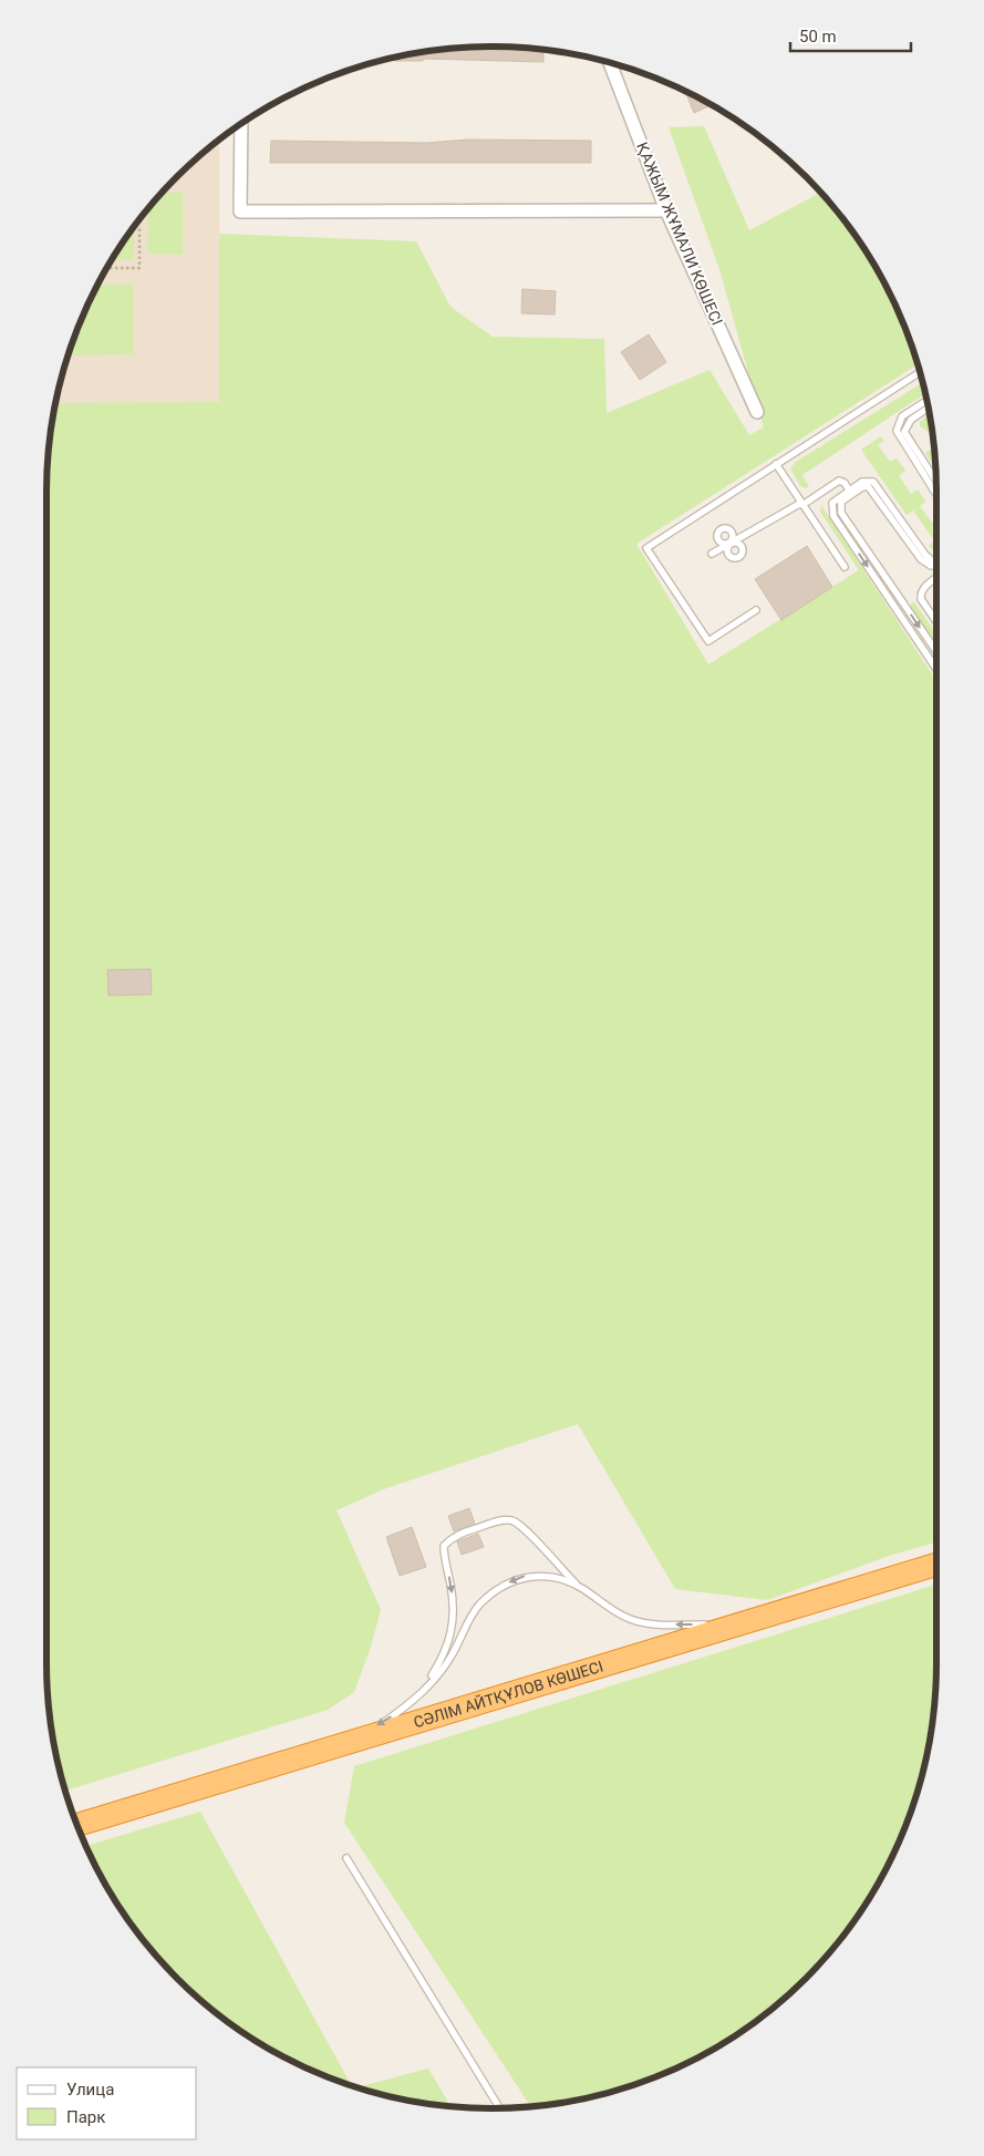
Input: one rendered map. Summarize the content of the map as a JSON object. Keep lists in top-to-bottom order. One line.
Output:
{"streets":{"highway":["СӘЛІМ АЙТҚҰЛОВ КӨШЕСІ"],"street":["ҚАЖЫМ ЖҰМАЛИ КӨШЕСІ"]},"legend":["Улица","Парк"],"scale_bar":"50 m"}
